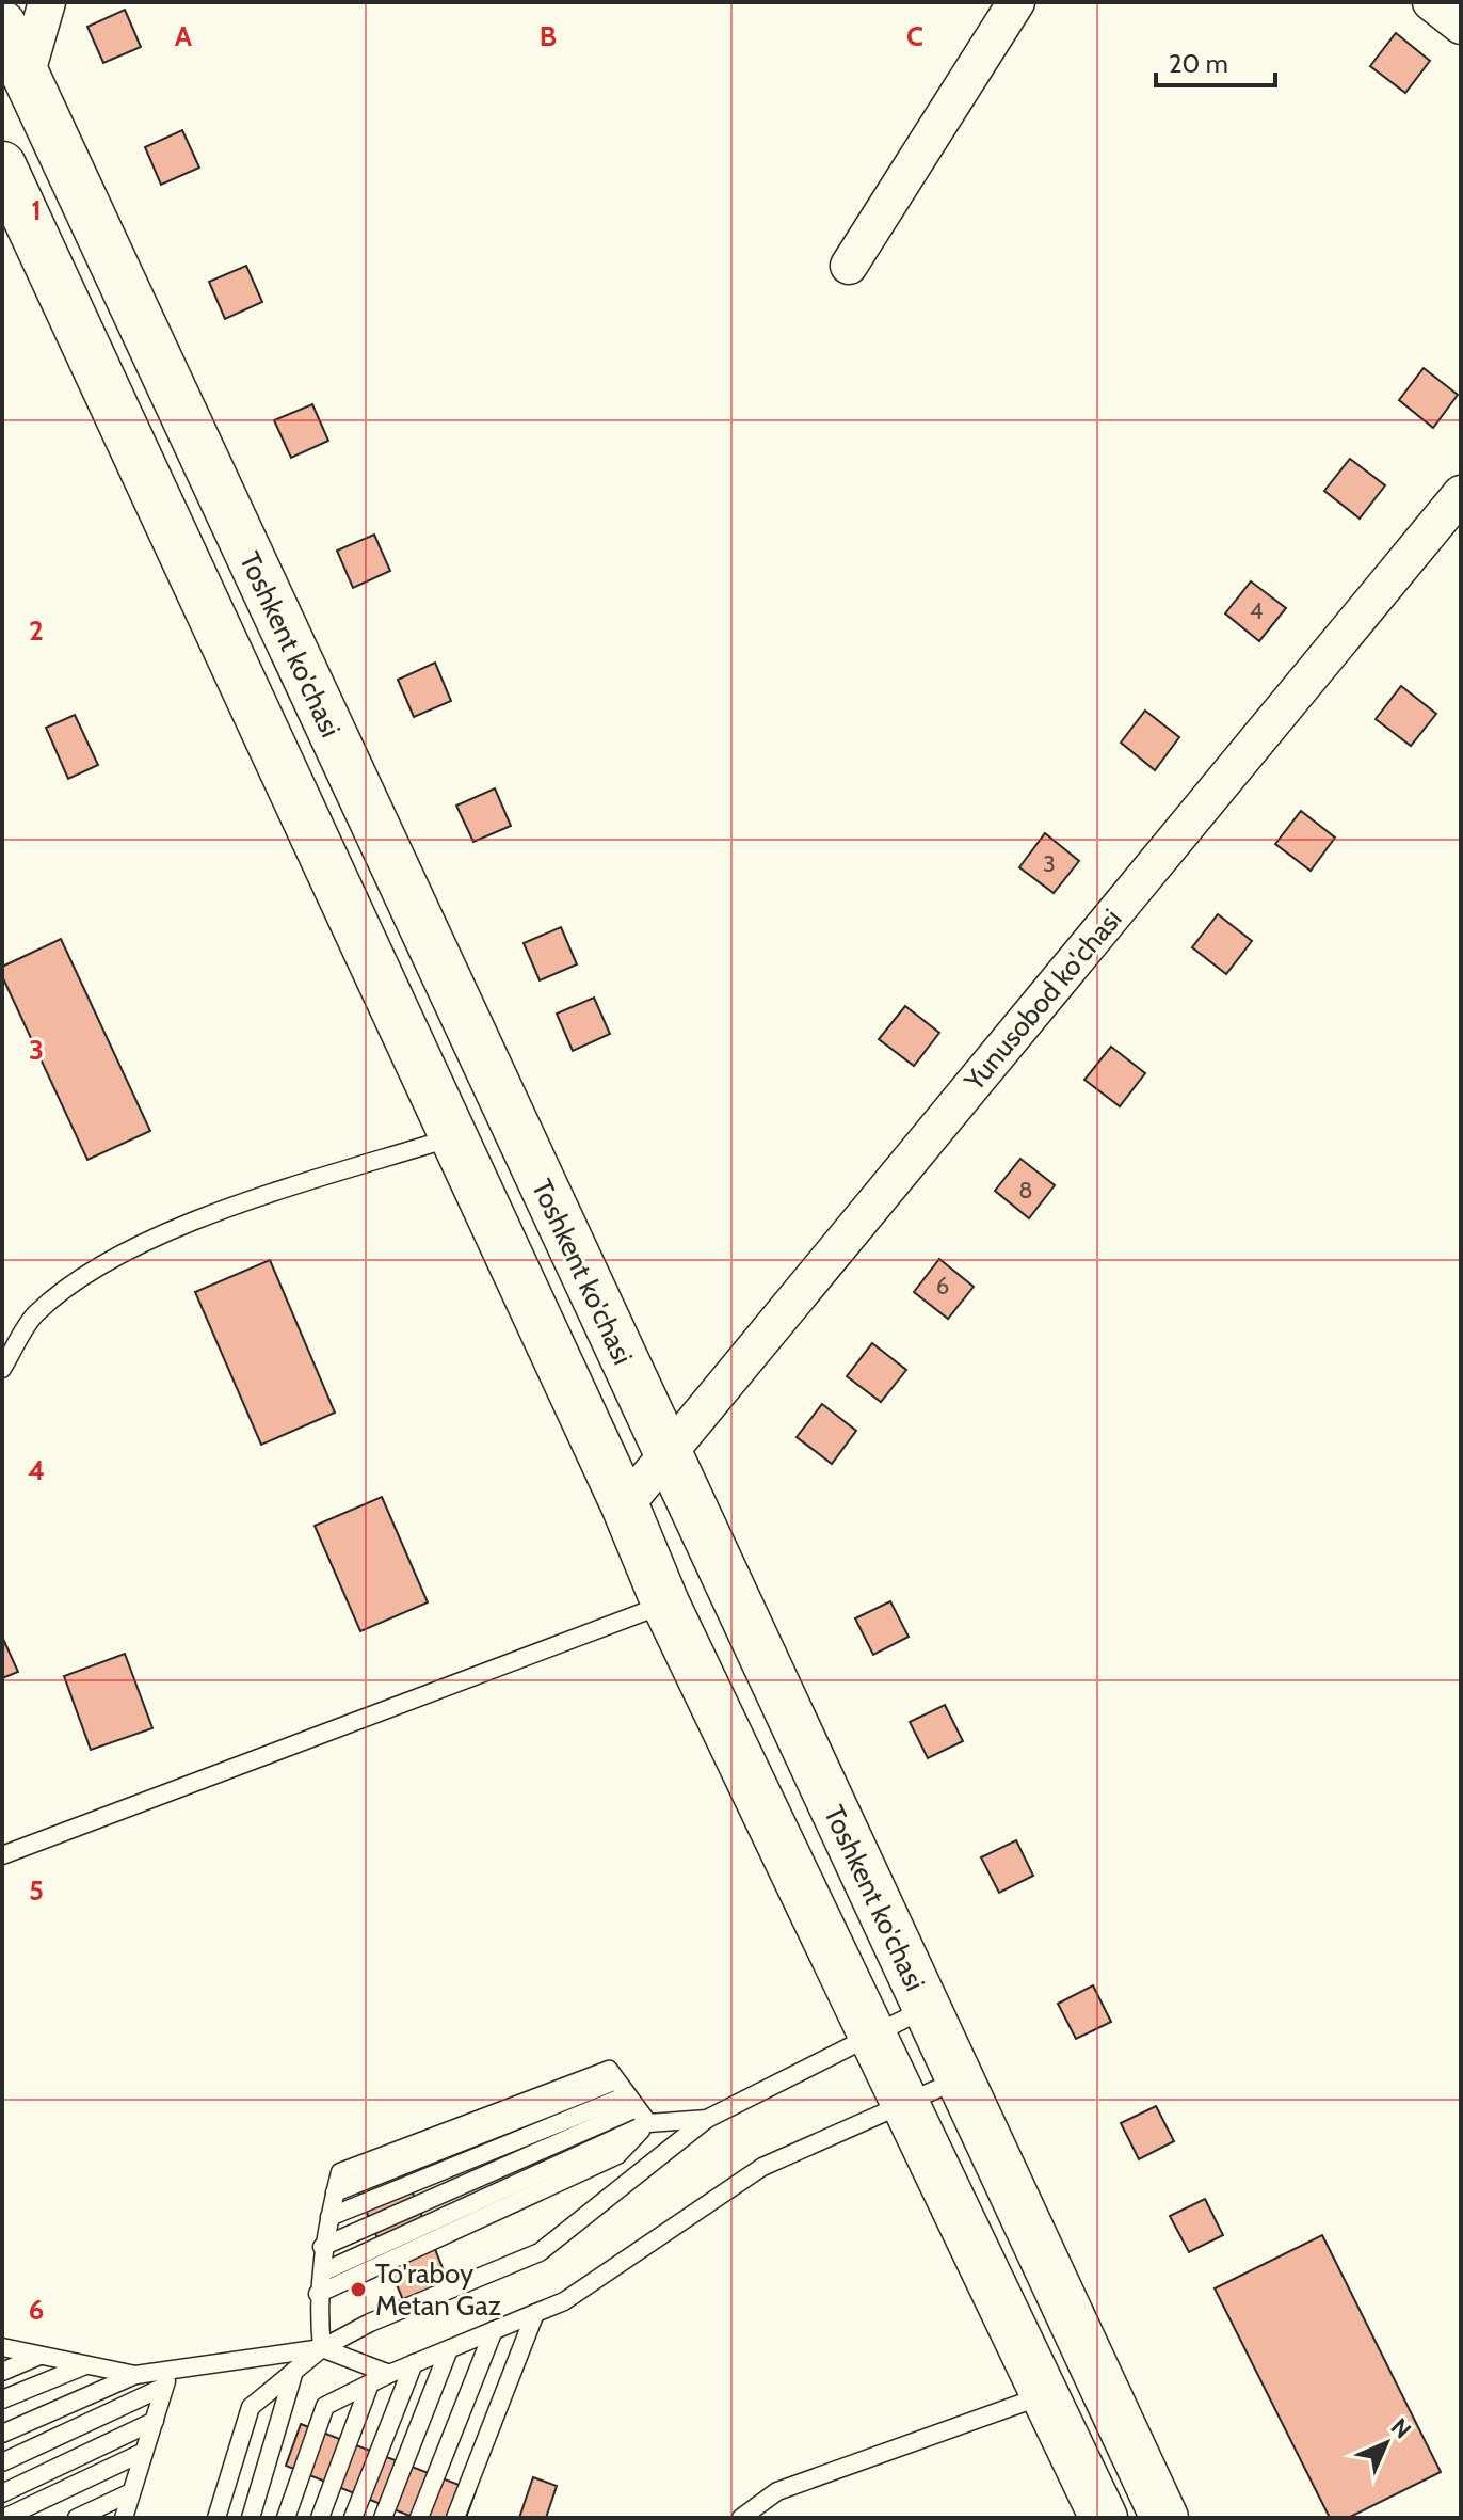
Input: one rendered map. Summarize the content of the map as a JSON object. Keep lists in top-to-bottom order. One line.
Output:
{"streets":{"main road":["Toshkent ko'chasi"],"street":["Yunusobod ko'chasi"]},"crossings":[["Toshkent ko'chasi","Yunusobod ko'chasi"]],"places":["To'raboy Metan Gaz"],"house_numbers":["4","3","8","6"],"scale_bar":"20 m","north":"top right","grid":{"columns":["A","B","C"],"rows":["1","2","3","4","5","6"]}}
